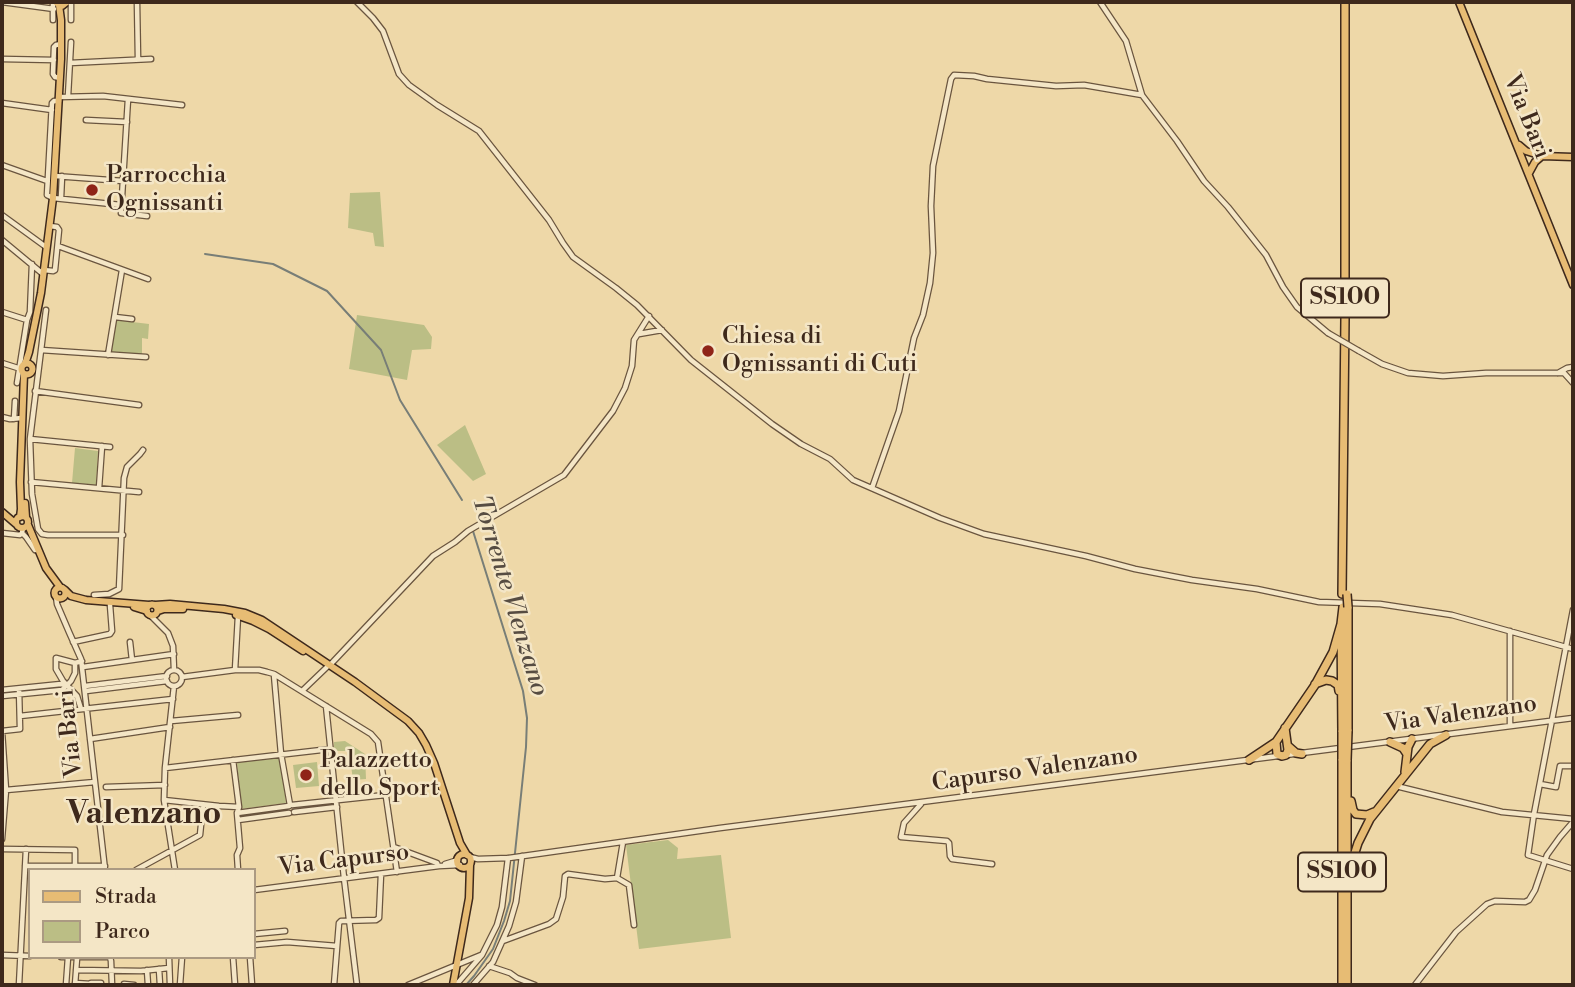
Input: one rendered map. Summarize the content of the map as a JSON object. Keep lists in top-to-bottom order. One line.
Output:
{"streets":{"highway":["SS100"],"main road":["Via Bari"],"street":["Via Valenzano","Capurso Valenzano","Via Capurso"]},"crossings":[["SS100","Via Valenzano"],["SS100","Capurso Valenzano"],["Via Valenzano","Capurso Valenzano"],["Capurso Valenzano","Via Capurso"]],"districts":["Valenzano"],"water":["Torrente Vlenzano"],"places":["Parrocchia Ognissanti","Chiesa di Ognissanti di Cuti","Palazzetto dello Sport"],"legend":["Strada","Parco"]}
